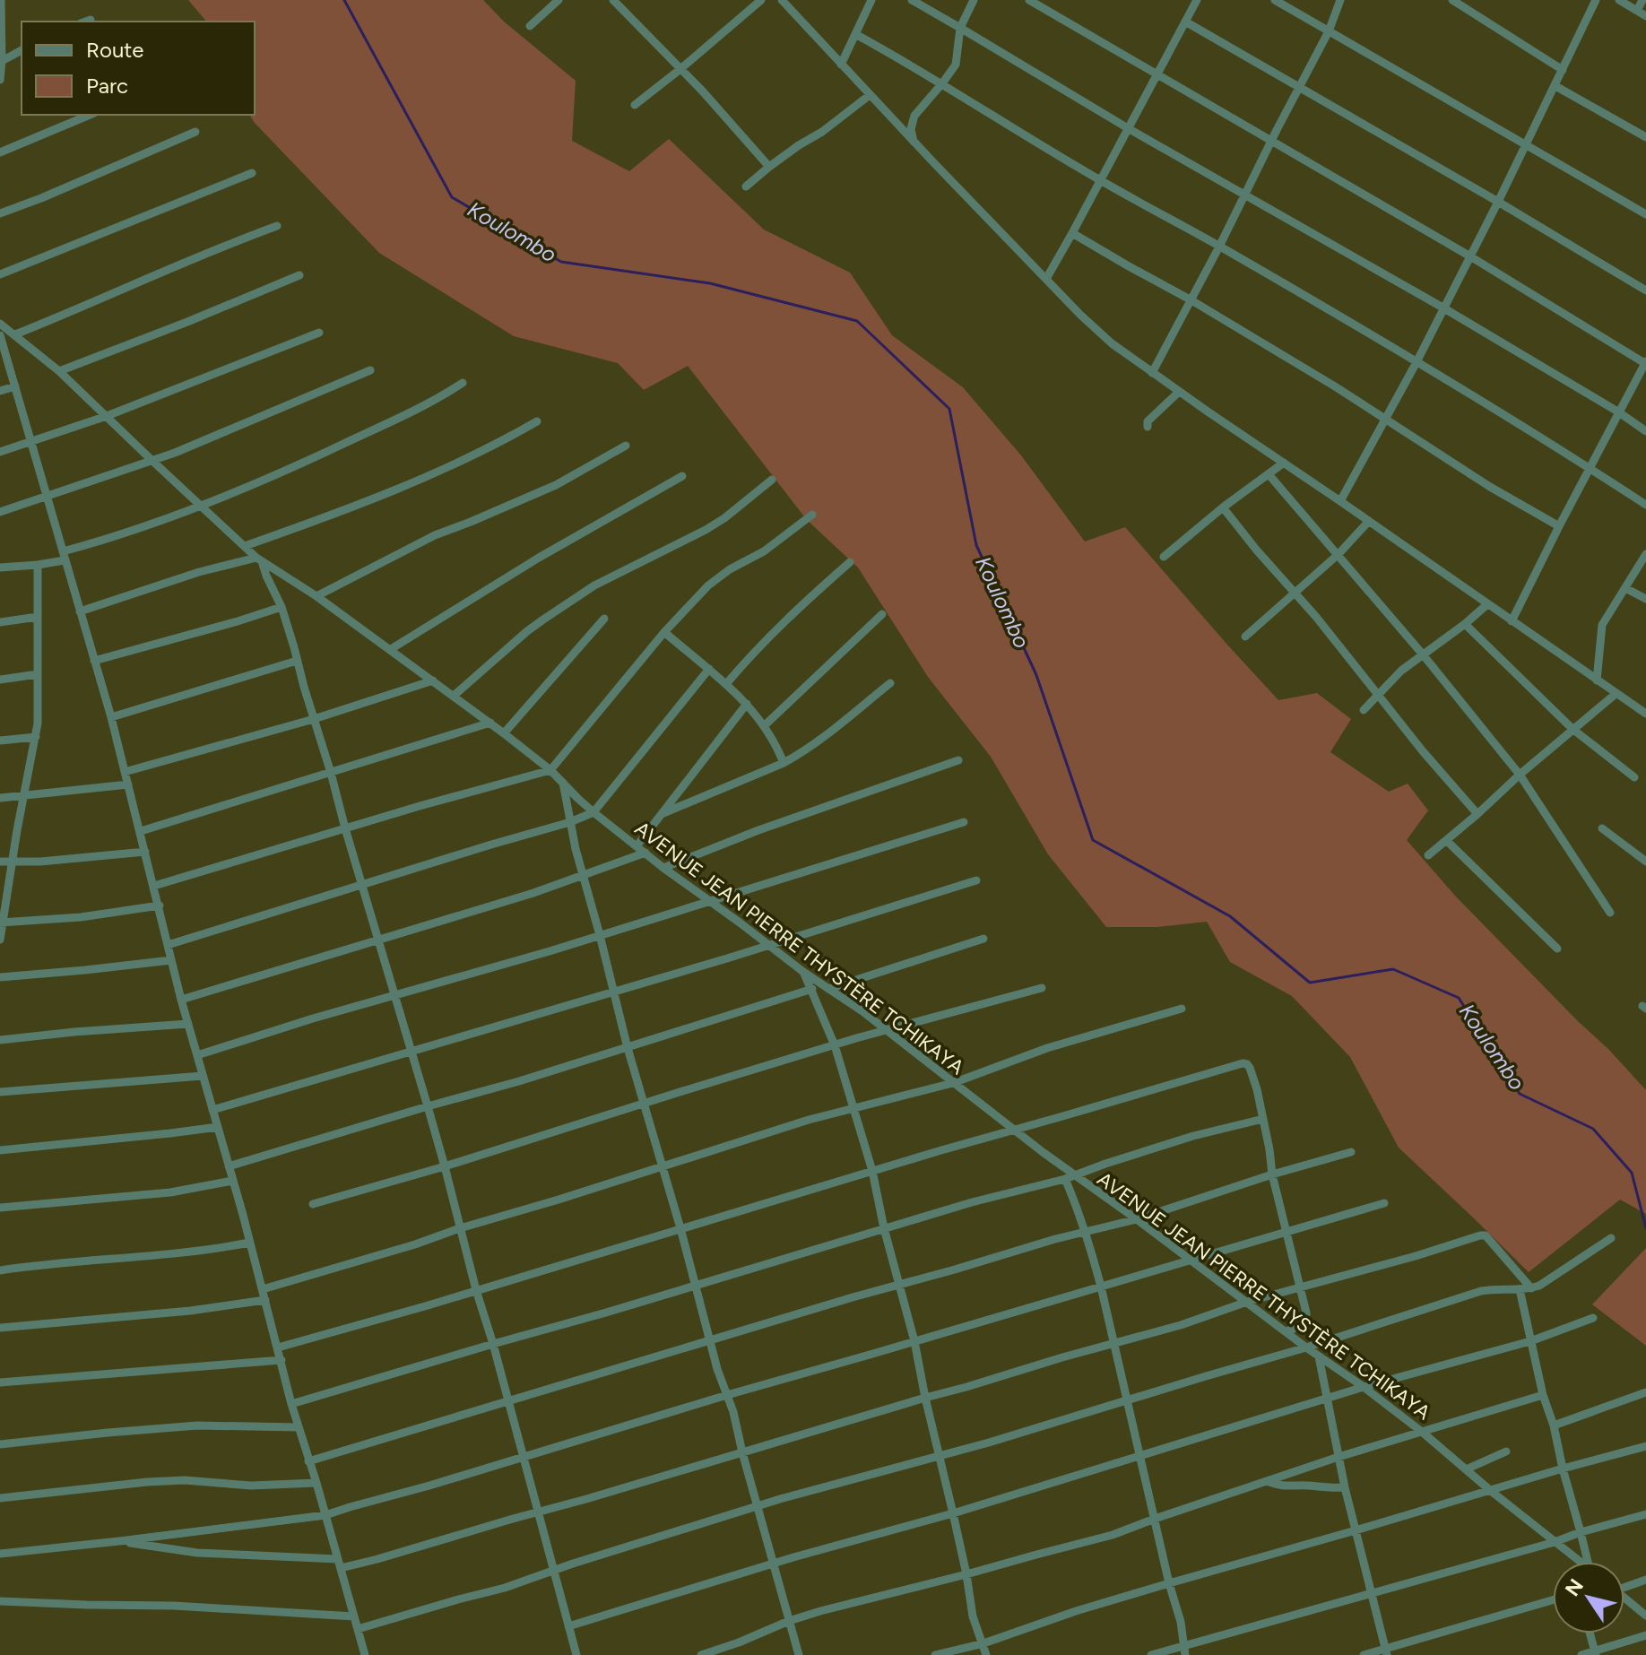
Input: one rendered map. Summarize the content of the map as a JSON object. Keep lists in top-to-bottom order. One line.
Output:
{"streets":{"street":["AVENUE JEAN PIERRE THYSTÈRE TCHIKAYA"]},"water":["Koulombo"],"legend":["Route","Parc"],"north":"top left"}
